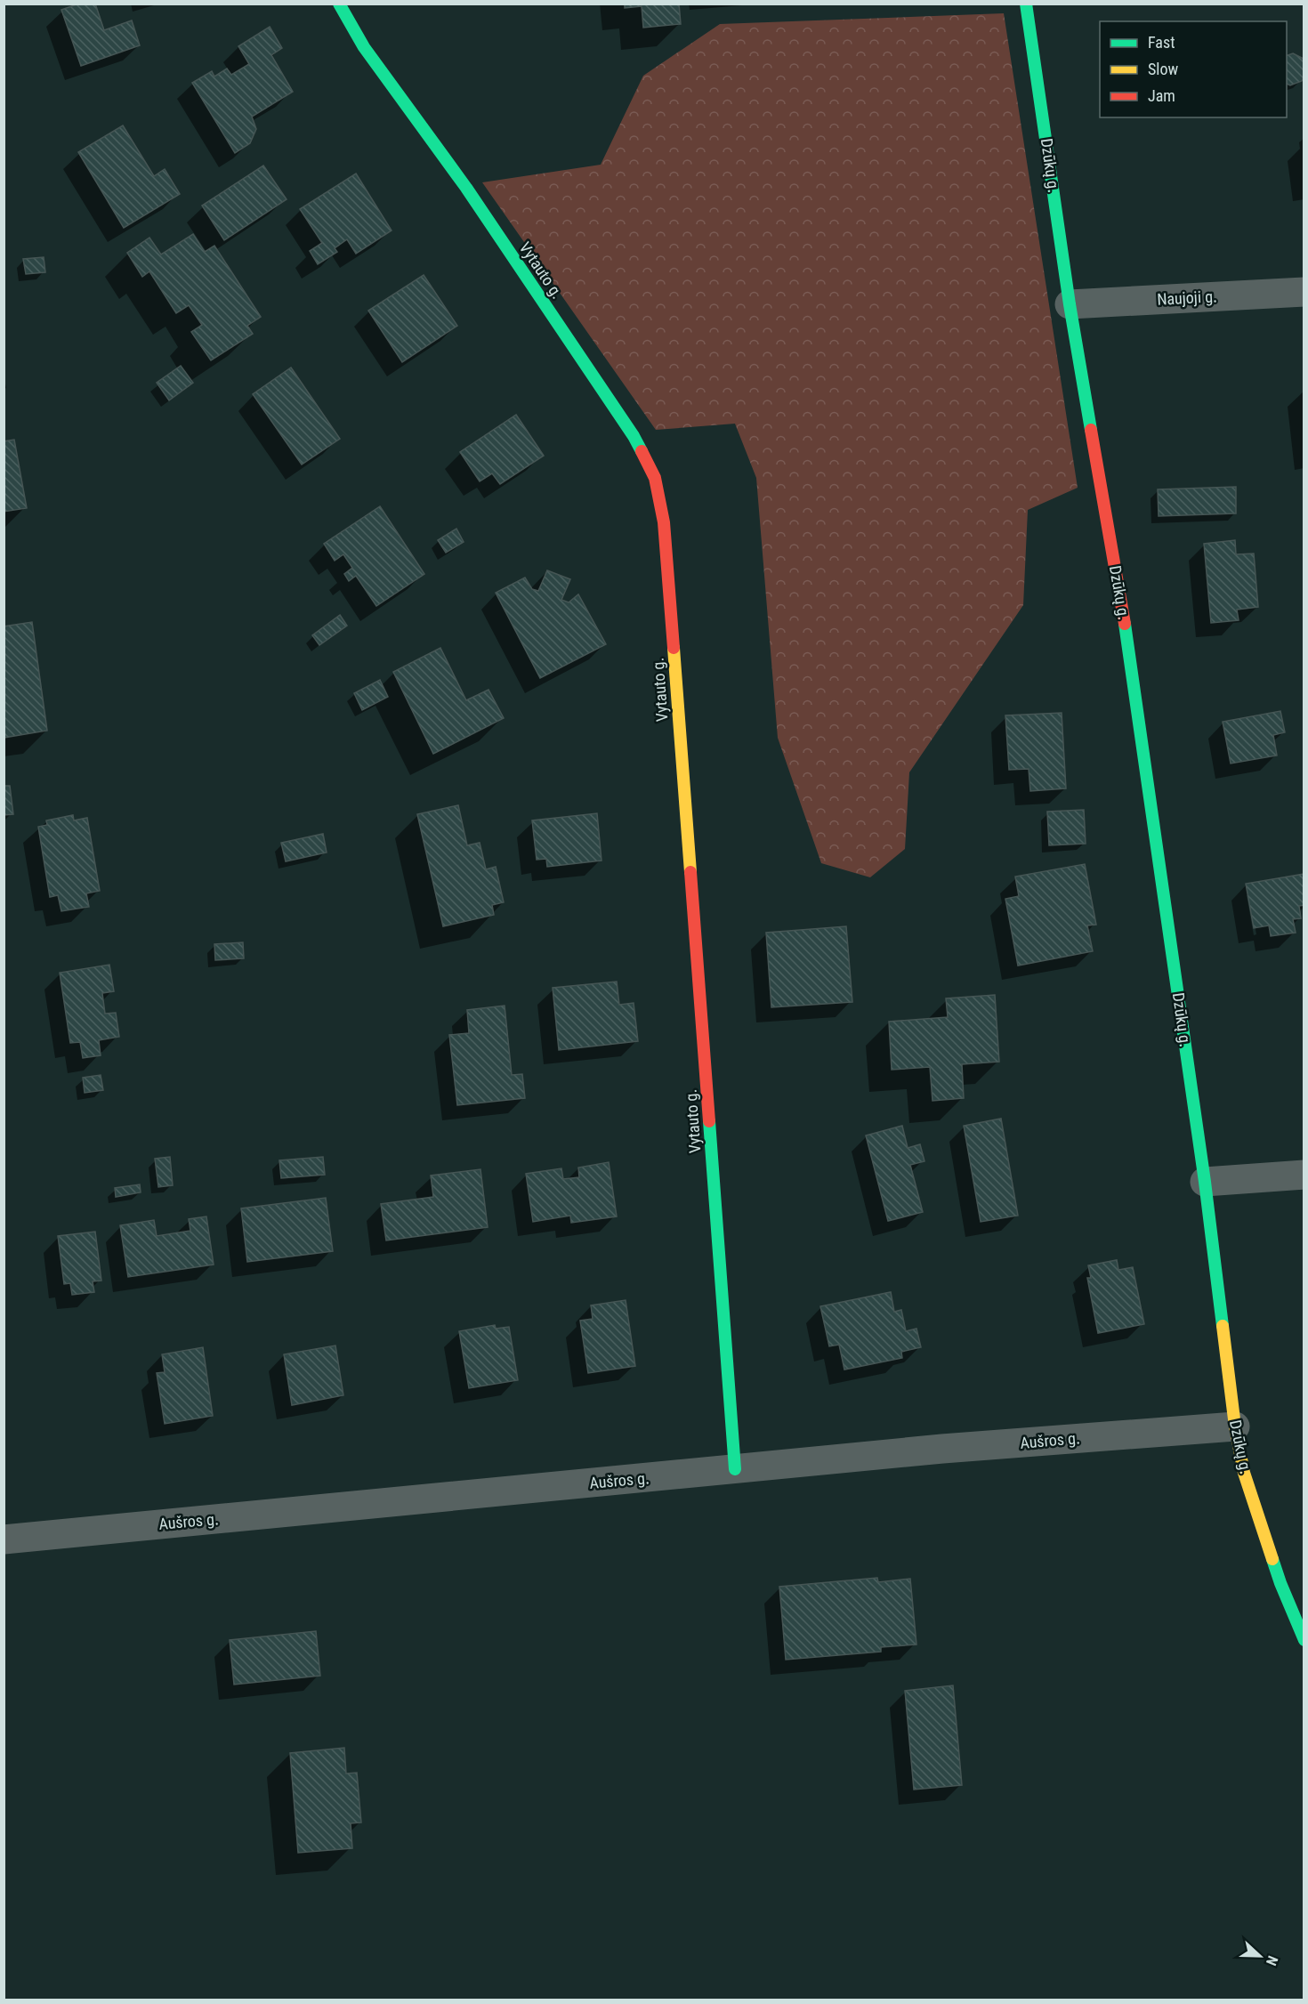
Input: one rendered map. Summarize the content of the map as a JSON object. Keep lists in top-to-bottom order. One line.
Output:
{"streets":{"street":["Dzūkų g.","Vytauto g.","Naujoji g.","Aušros g."]},"crossings":[["Dzūkų g.","Naujoji g."],["Dzūkų g.","Aušros g."],["Vytauto g.","Aušros g."]],"legend":["Fast","Slow","Jam"],"north":"right"}
